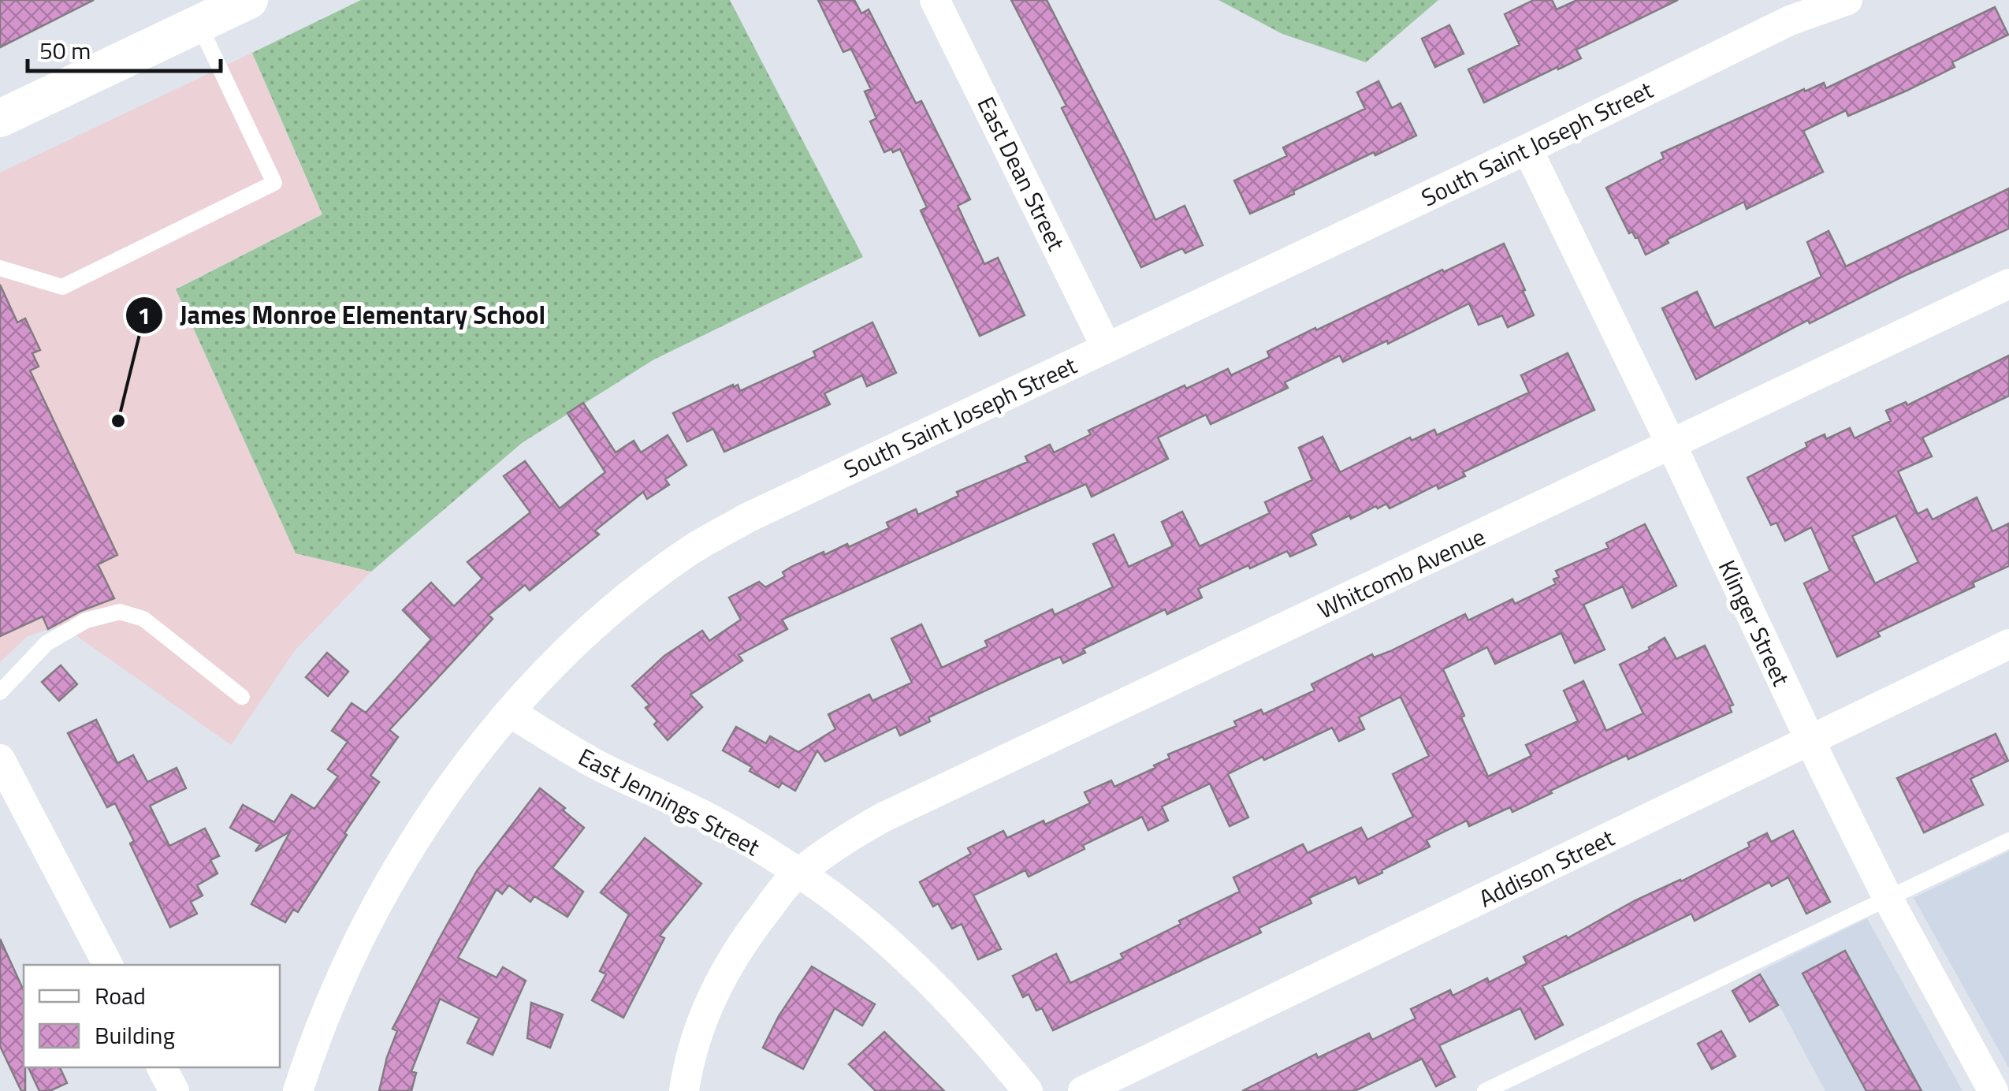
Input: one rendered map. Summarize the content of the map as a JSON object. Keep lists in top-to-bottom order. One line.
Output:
{"streets":{"street":["South Saint Joseph Street","East Dean Street","Whitcomb Avenue","Klinger Street","East Jennings Street","Addison Street"]},"crossings":[["South Saint Joseph Street","East Dean Street"],["South Saint Joseph Street","Klinger Street"],["South Saint Joseph Street","East Jennings Street"],["Whitcomb Avenue","Klinger Street"],["Whitcomb Avenue","East Jennings Street"],["Klinger Street","Addison Street"]],"places":["James Monroe Elementary School"],"legend":["Road","Building"],"scale_bar":"50 m"}
